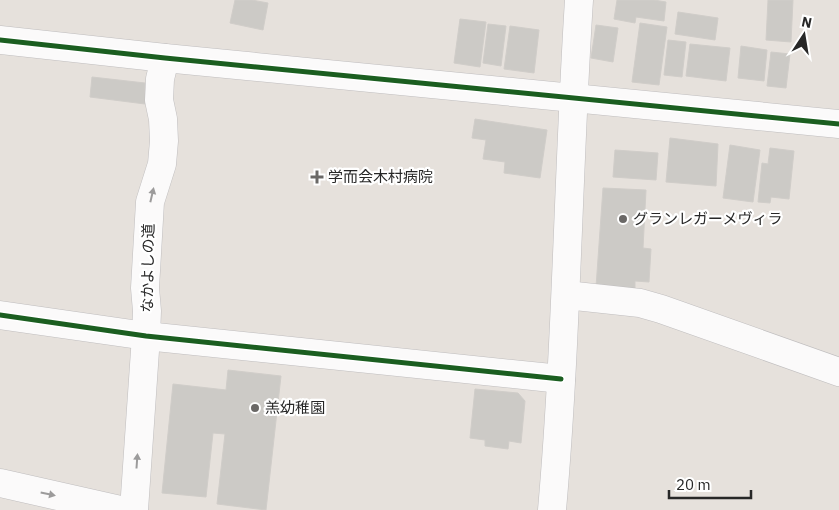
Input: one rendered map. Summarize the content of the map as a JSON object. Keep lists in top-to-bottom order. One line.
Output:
{"streets":{"street":["なかよしの道"]},"one_way":["なかよしの道"],"places":{"health":["学而会木村病院"],"other":["グランレガーメヴィラ","羔幼稚園"]},"scale_bar":"20 m","north":"top"}
